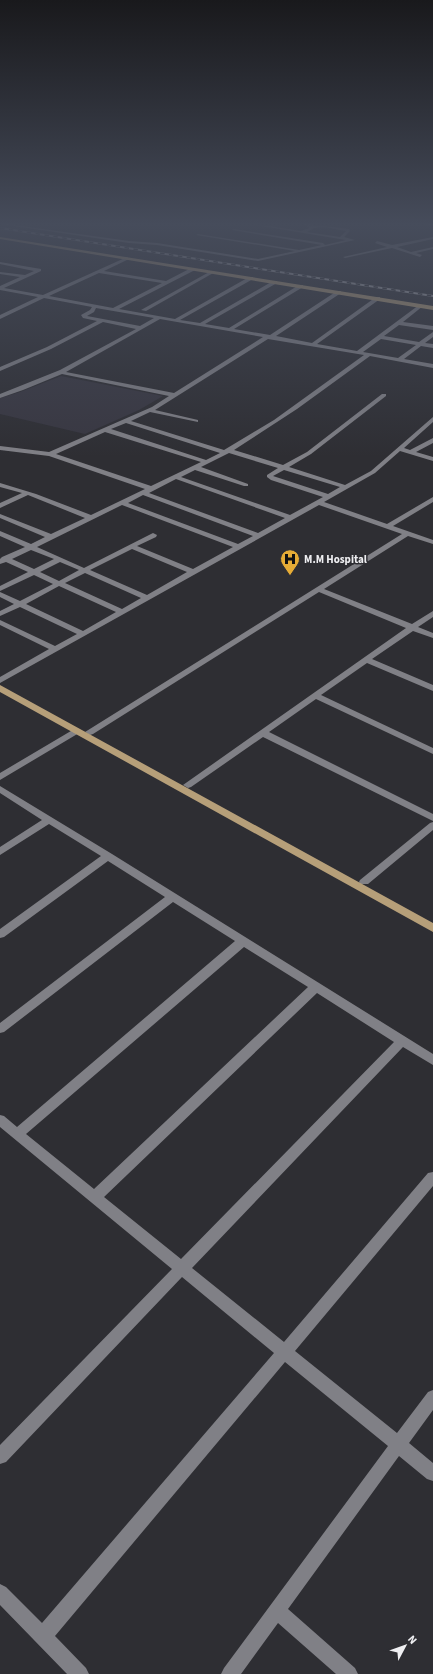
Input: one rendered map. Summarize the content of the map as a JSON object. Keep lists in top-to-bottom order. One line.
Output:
{"places":{"hospital":["M.M Hospital"]},"north":"top right"}
